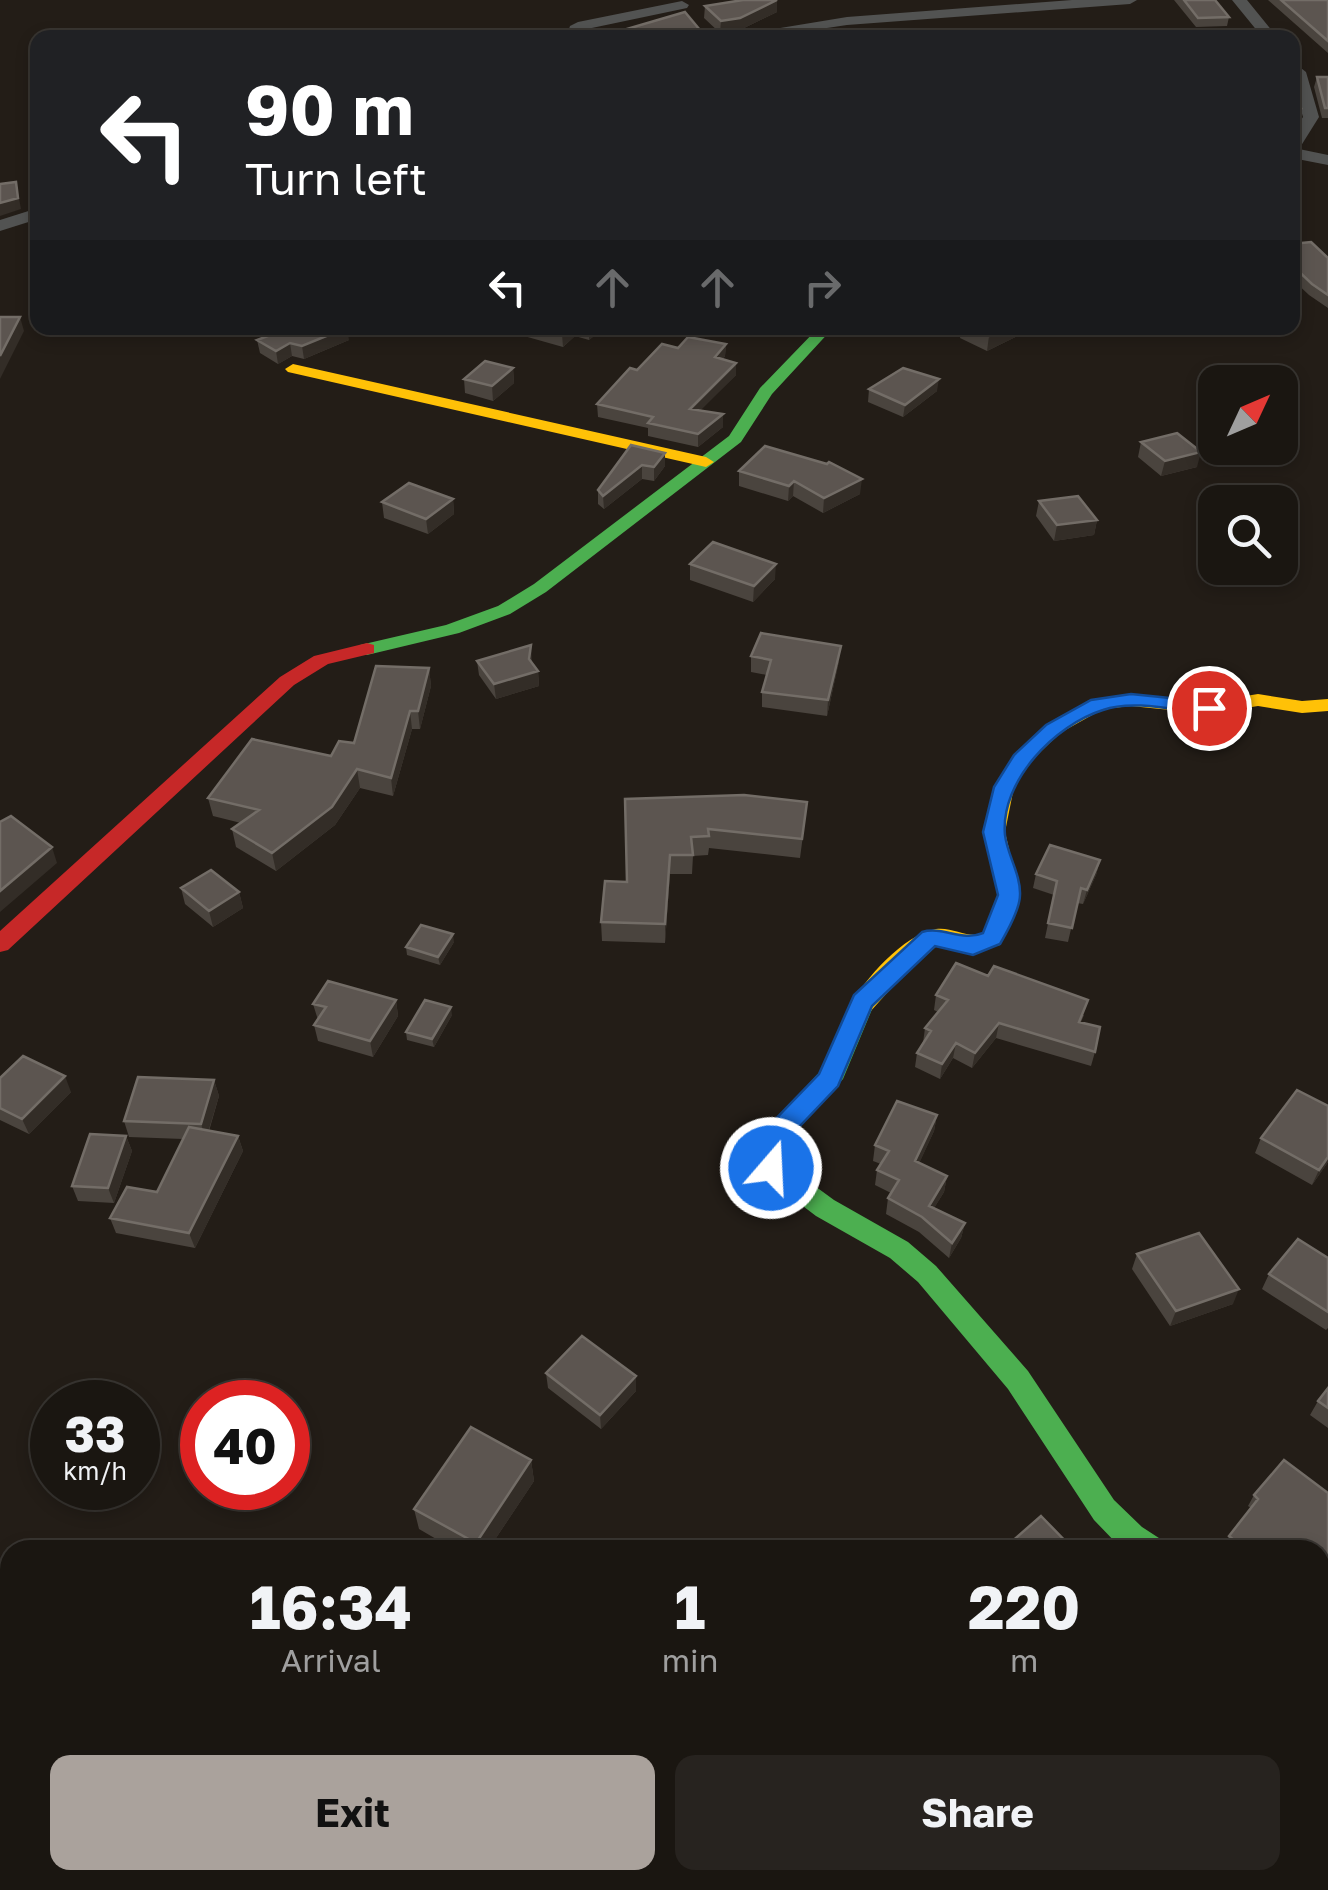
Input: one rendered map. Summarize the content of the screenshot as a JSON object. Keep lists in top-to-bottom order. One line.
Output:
{"north":"top right","page":{"turn":["90 m","Turn left"],"speed":"33 km/h","limit":"40","eta":["16:34","Arrival","1","min","220","m"],"buttons":["Exit","Share"]}}
